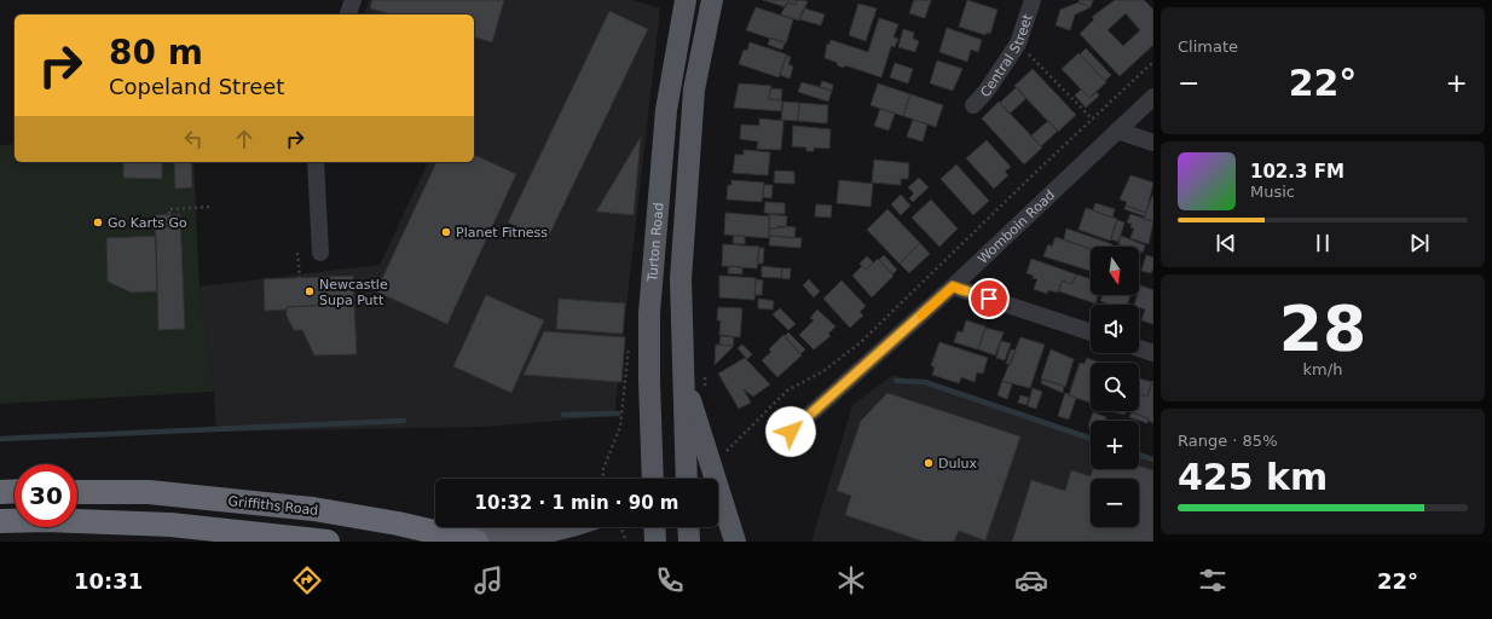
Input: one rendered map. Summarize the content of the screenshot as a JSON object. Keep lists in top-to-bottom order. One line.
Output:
{"streets":{"highway":["Griffiths Road"],"main road":["Turton Road"],"street":["Central Street","Womboin Road"]},"places":["Go Karts Go","Planet Fitness","Newcastle Supa Putt","Dulux"],"north":"bottom","page":{"tile":["Climate",["28","km/h"],["Range · 85%","425 km"]],"turn":["80 m","Copeland Street"],"heat":["−","22°","+"],"song":["102.3 FM","Music"],"map_buttons":["+","−"],"limit":"30","trip":"10:32 · 1 min · 90 m","tabs":["10:31","22°"]}}
